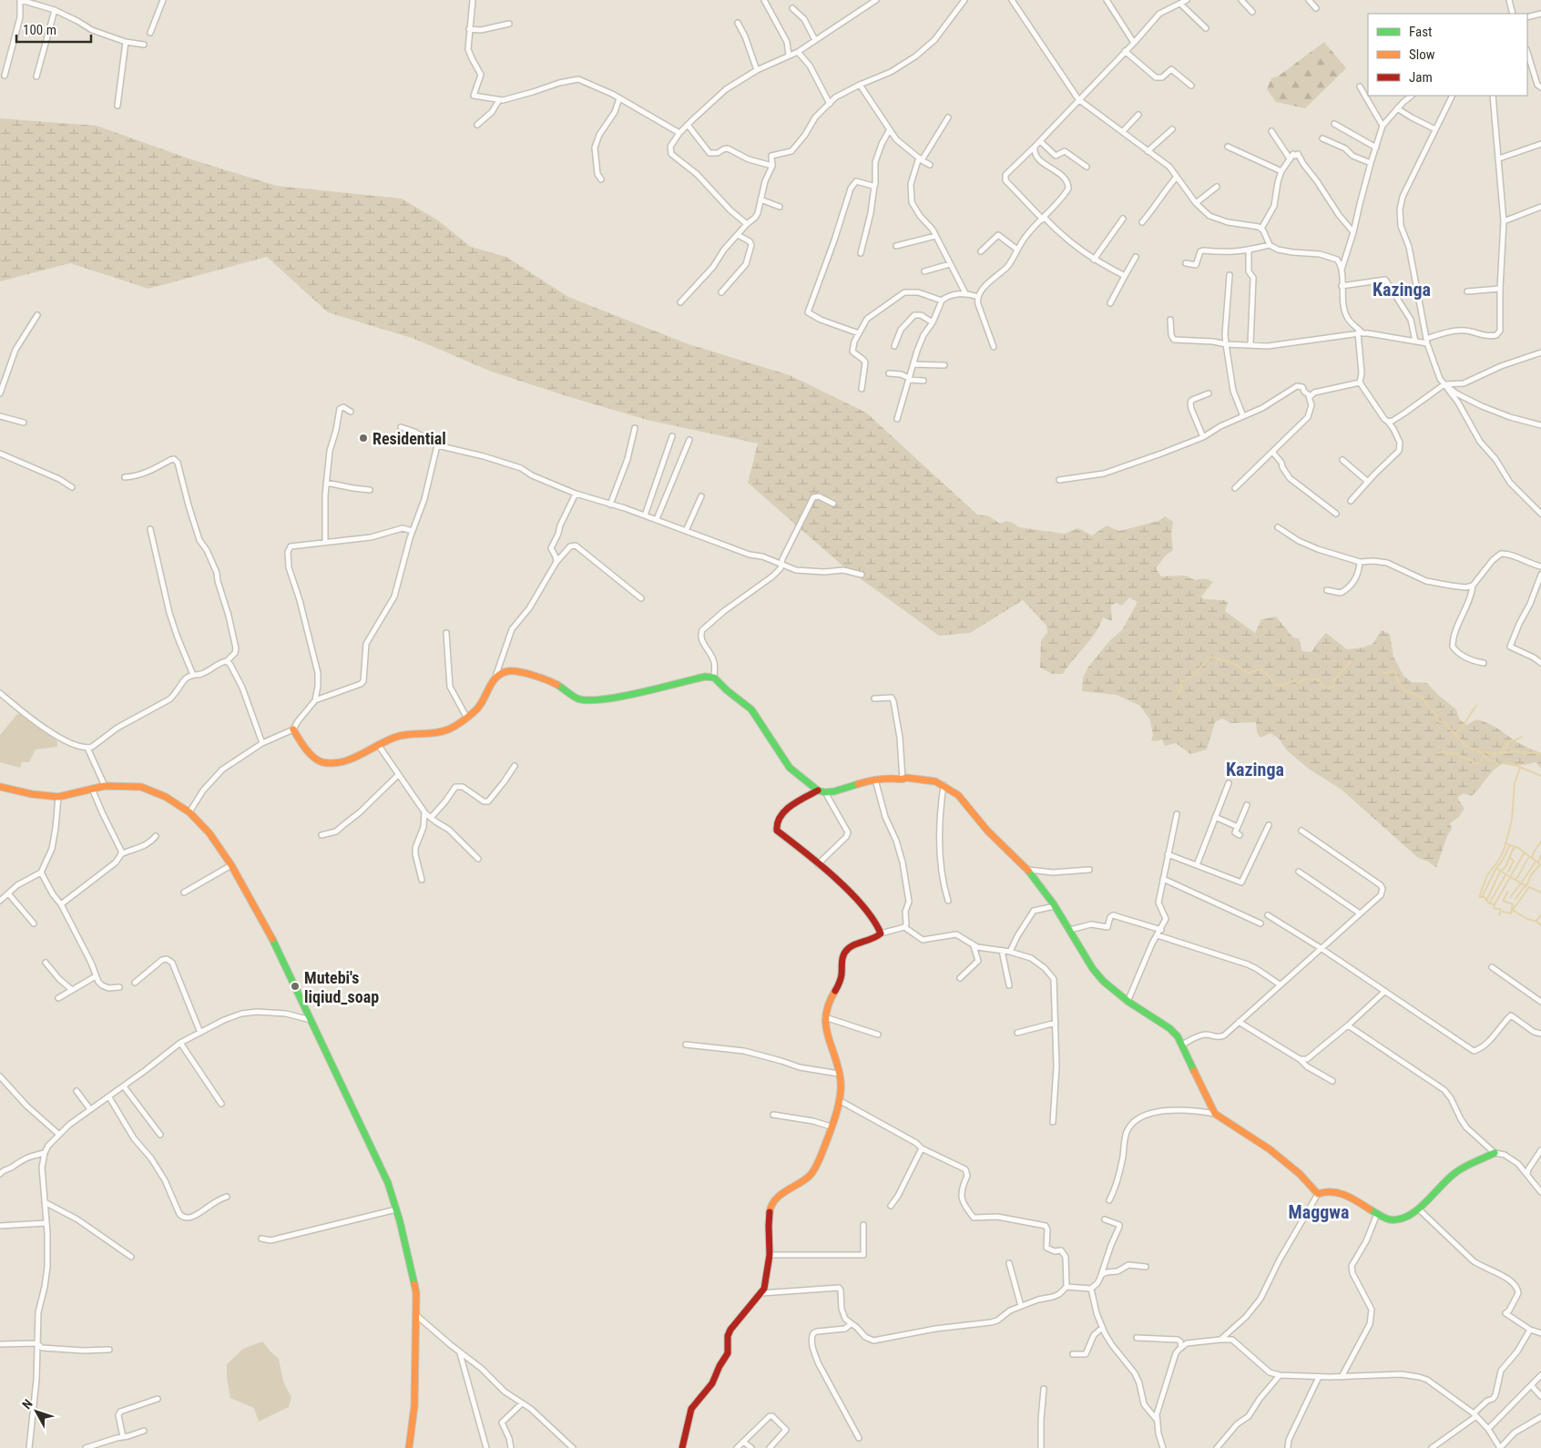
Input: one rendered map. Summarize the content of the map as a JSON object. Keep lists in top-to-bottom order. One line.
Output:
{"districts":["Kazinga","Kazinga","Maggwa"],"places":["Residential","Mutebi's liqiud_soap"],"legend":["Fast","Slow","Jam"],"scale_bar":"100 m","north":"top left"}
